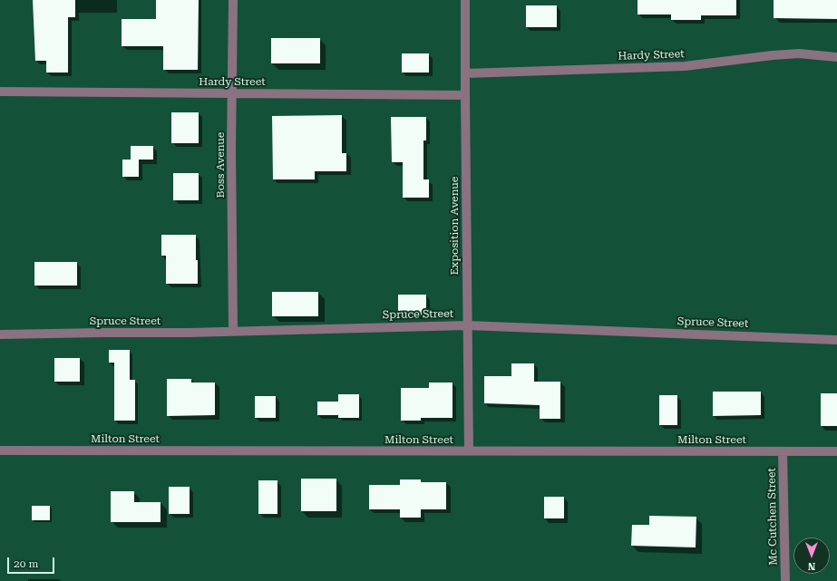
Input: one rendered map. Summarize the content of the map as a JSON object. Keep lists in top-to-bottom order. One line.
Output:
{"streets":{"street":["Hardy Street","Boss Avenue","Exposition Avenue","Spruce Street","Milton Street","Mc Cutchen Street"]},"crossings":[["Hardy Street","Boss Avenue"],["Hardy Street","Exposition Avenue"],["Boss Avenue","Spruce Street"],["Exposition Avenue","Spruce Street"],["Exposition Avenue","Milton Street"],["Milton Street","Mc Cutchen Street"]],"scale_bar":"20 m","north":"bottom"}
